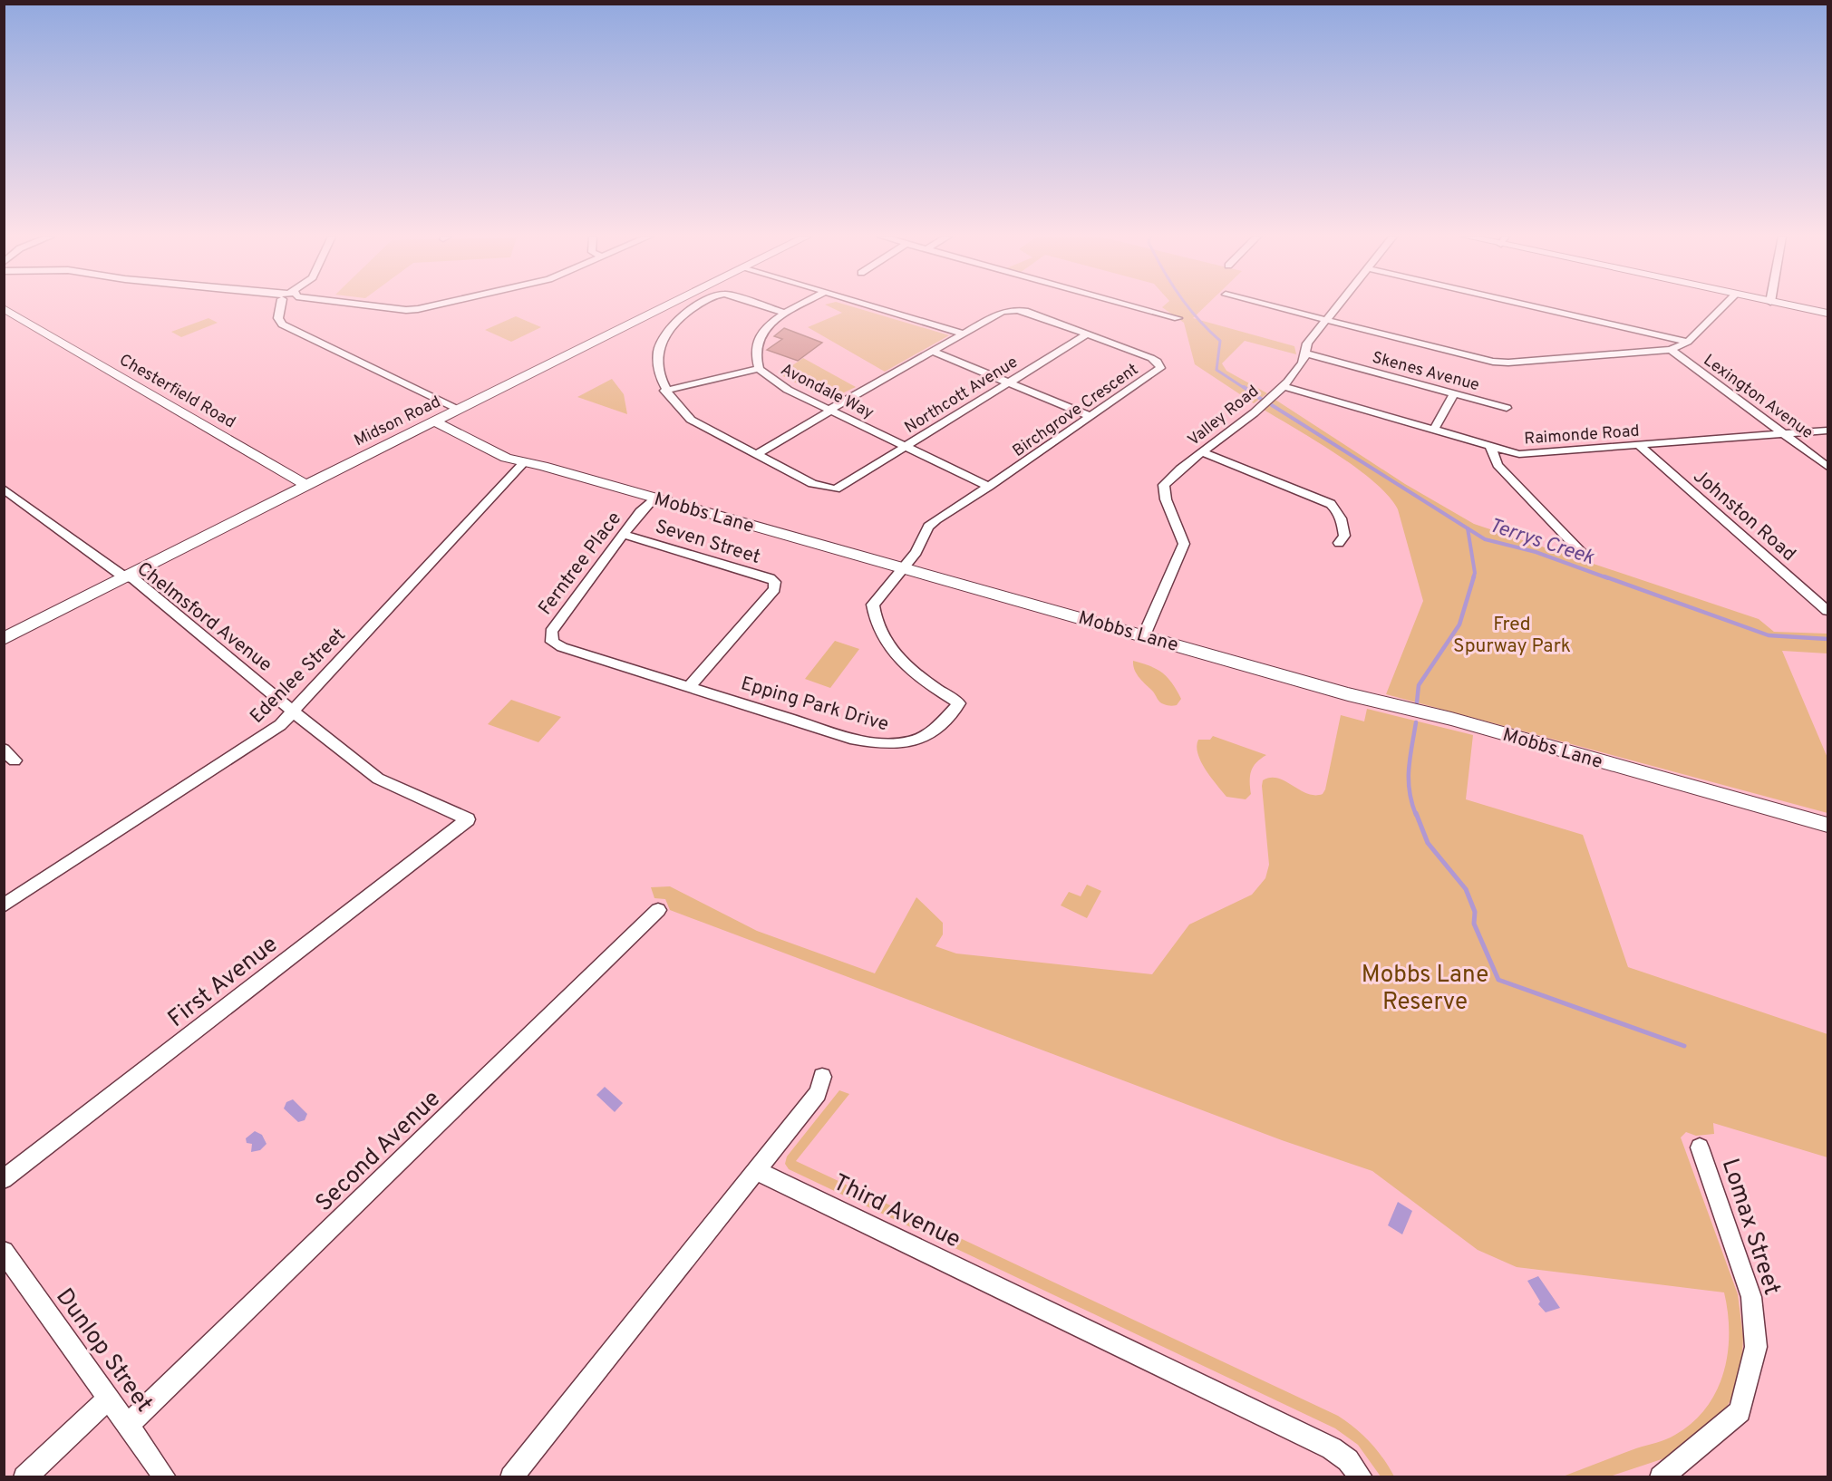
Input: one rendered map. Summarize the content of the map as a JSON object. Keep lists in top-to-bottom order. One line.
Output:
{"streets":{"street":["Skenes Avenue","Chesterfield Road","Avondale Way","Northcott Avenue","Lexington Avenue","Birchgrove Crescent","Valley Road","Midson Road","Raimonde Road","Mobbs Lane","Johnston Road","Seven Street","Ferntree Place","Chelmsford Avenue","Edenlee Street","Epping Park Drive","First Avenue","Second Avenue","Third Avenue","Lomax Street","Dunlop Street"]},"crossings":[["Skenes Avenue","Valley Road"],["Chesterfield Road","Midson Road"],["Avondale Way","Northcott Avenue"],["Avondale Way","Birchgrove Crescent"],["Northcott Avenue","Birchgrove Crescent"],["Lexington Avenue","Raimonde Road"],["Birchgrove Crescent","Mobbs Lane"],["Birchgrove Crescent","Epping Park Drive"],["Valley Road","Raimonde Road"],["Valley Road","Mobbs Lane"],["Midson Road","Mobbs Lane"],["Midson Road","Chelmsford Avenue"],["Raimonde Road","Johnston Road"],["Mobbs Lane","Ferntree Place"],["Mobbs Lane","Edenlee Street"],["Mobbs Lane","Epping Park Drive"],["Seven Street","Ferntree Place"],["Seven Street","Epping Park Drive"],["Ferntree Place","Epping Park Drive"],["Chelmsford Avenue","Edenlee Street"],["Chelmsford Avenue","First Avenue"],["Second Avenue","Dunlop Street"]],"water":["Terrys Creek"],"parks":["Fred Spurway Park","Mobbs Lane Reserve"]}
